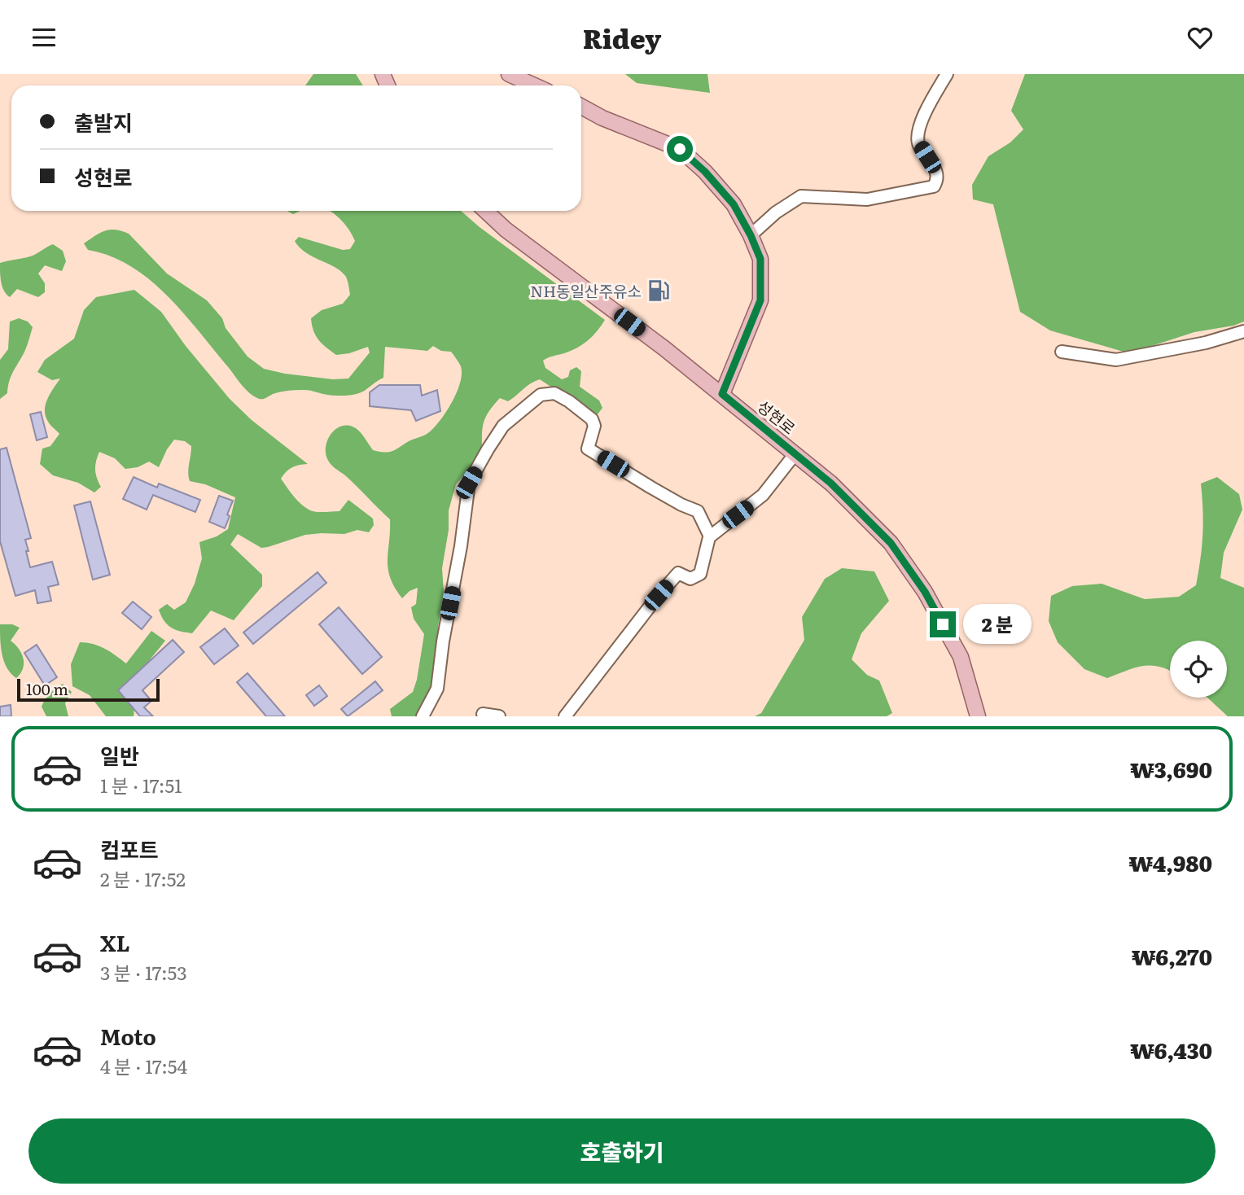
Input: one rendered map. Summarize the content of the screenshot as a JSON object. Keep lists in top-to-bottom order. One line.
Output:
{"streets":{"main road":["성현로"]},"places":{"fuel station":["NH동일산주유소"]},"scale_bar":"100 m","page":{"header":"Ridey","banner":["출발지","성현로"],"bubble":"2 분","scale":"100 m","list":[{"name":"일반","note":"1 분 · 17:51","value":"₩3,690"},{"name":"컴포트","note":"2 분 · 17:52","value":"₩4,980"},{"name":"XL","note":"3 분 · 17:53","value":"₩6,270"},{"name":"Moto","note":"4 분 · 17:54","value":"₩6,430"}],"buttons":"호출하기"}}
